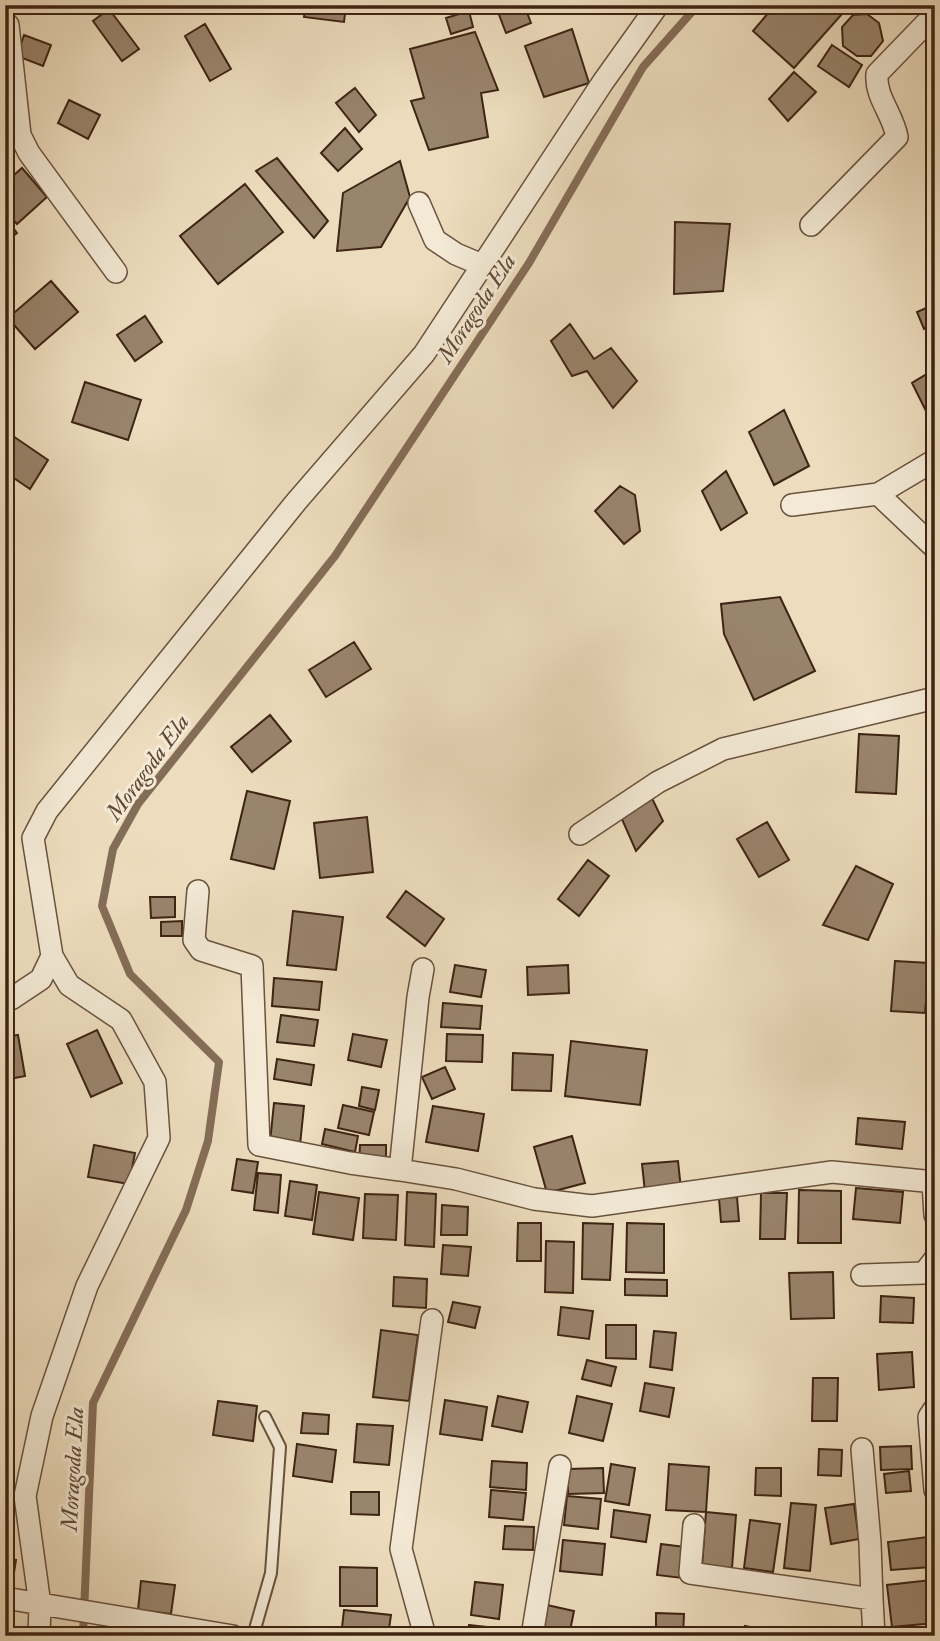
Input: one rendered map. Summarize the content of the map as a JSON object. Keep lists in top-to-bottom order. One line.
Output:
{"water":["Moragoda Ela"]}
